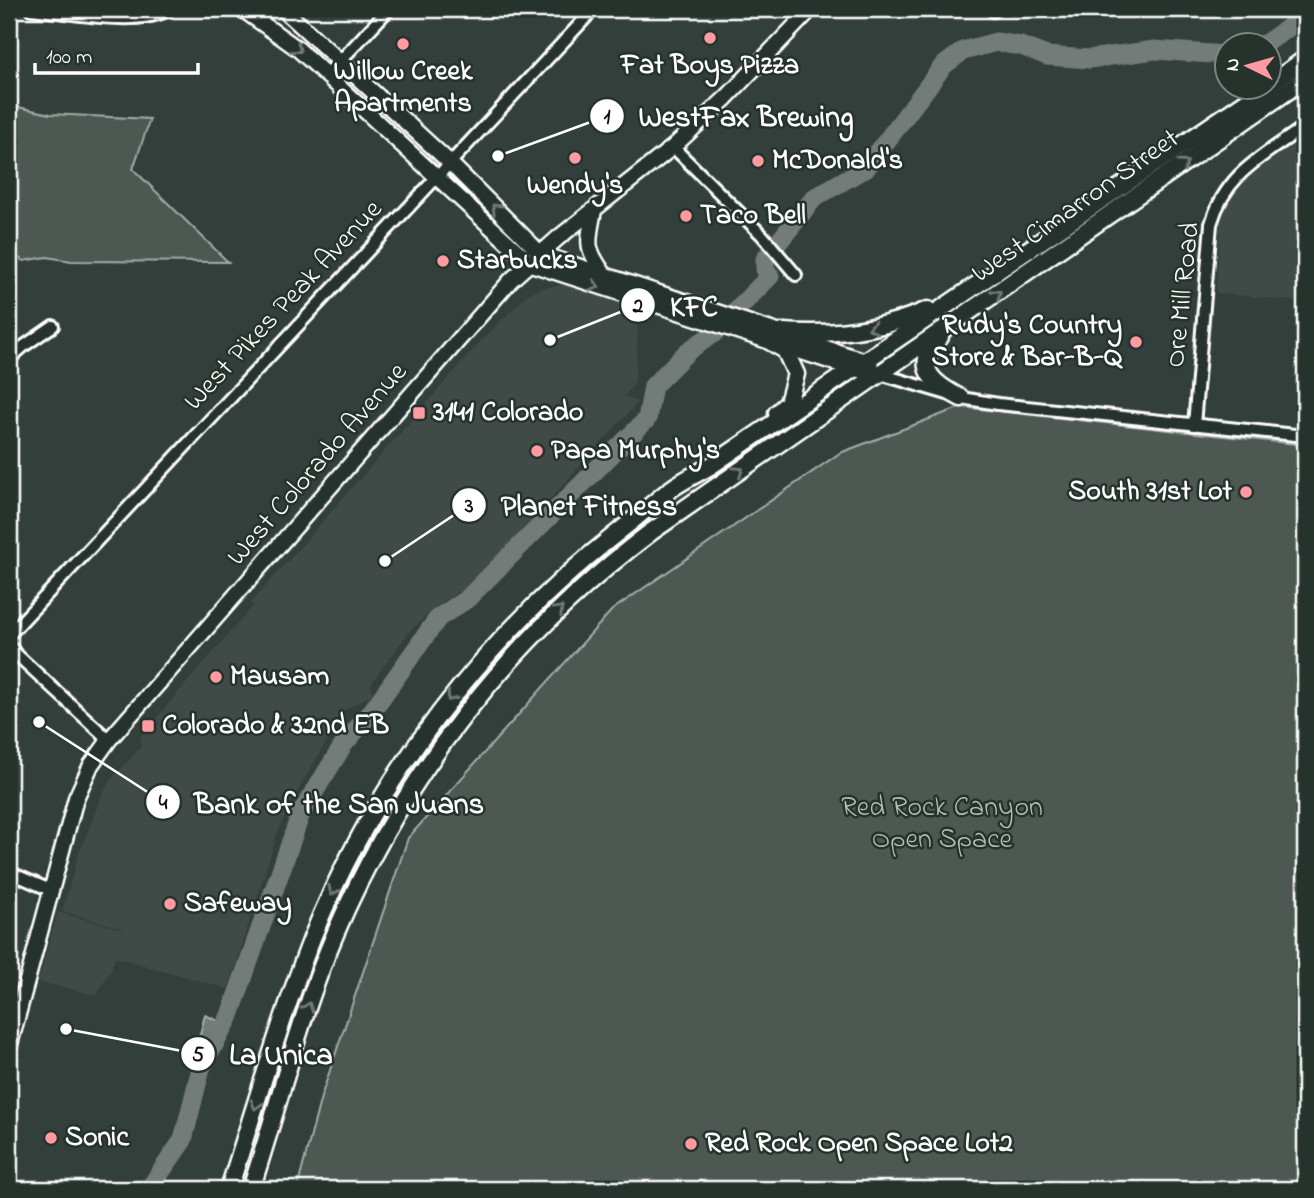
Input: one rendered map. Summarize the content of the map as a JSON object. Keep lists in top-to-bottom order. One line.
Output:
{"streets":{"highway":["West Cimarron Street"],"main road":["West Colorado Avenue"],"street":["Ore Mill Road","West Pikes Peak Avenue"]},"parks":["Red Rock Canyon Open Space"],"places":{"other":["Fat Boys Pizza","Willow Creek Apartments","WestFax Brewing","Wendy's","McDonald's","Taco Bell","Starbucks","KFC","Rudy's Country Store & Bar-B-Q","Papa Murphy's","South 31st Lot","Planet Fitness","Mausam","Bank of the San Juans","Safeway","La Unica","Sonic","Red Rock Open Space Lot2"],"transit":["3141 Colorado","Colorado & 32nd EB"]},"scale_bar":"100 m","north":"left"}
